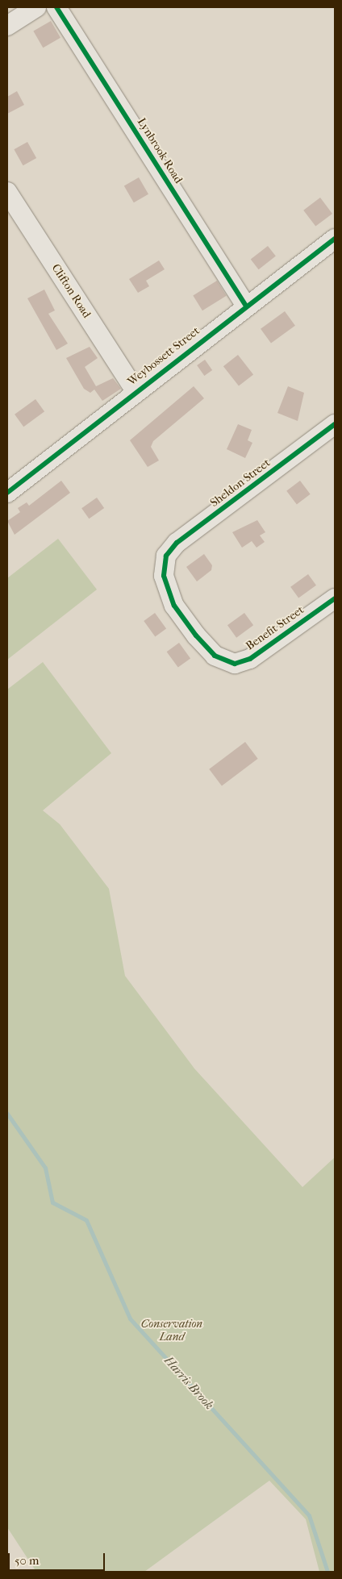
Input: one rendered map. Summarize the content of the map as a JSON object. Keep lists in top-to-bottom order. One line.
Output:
{"streets":{"street":["Lynbrook Road","Clifton Road","Weybossett Street","Sheldon Street","Benefit Street"]},"crossings":[["Lynbrook Road","Weybossett Street"],["Clifton Road","Weybossett Street"],["Sheldon Street","Benefit Street"]],"water":["Harris Brook"],"parks":["Conservation Land"],"scale_bar":"50 m"}
